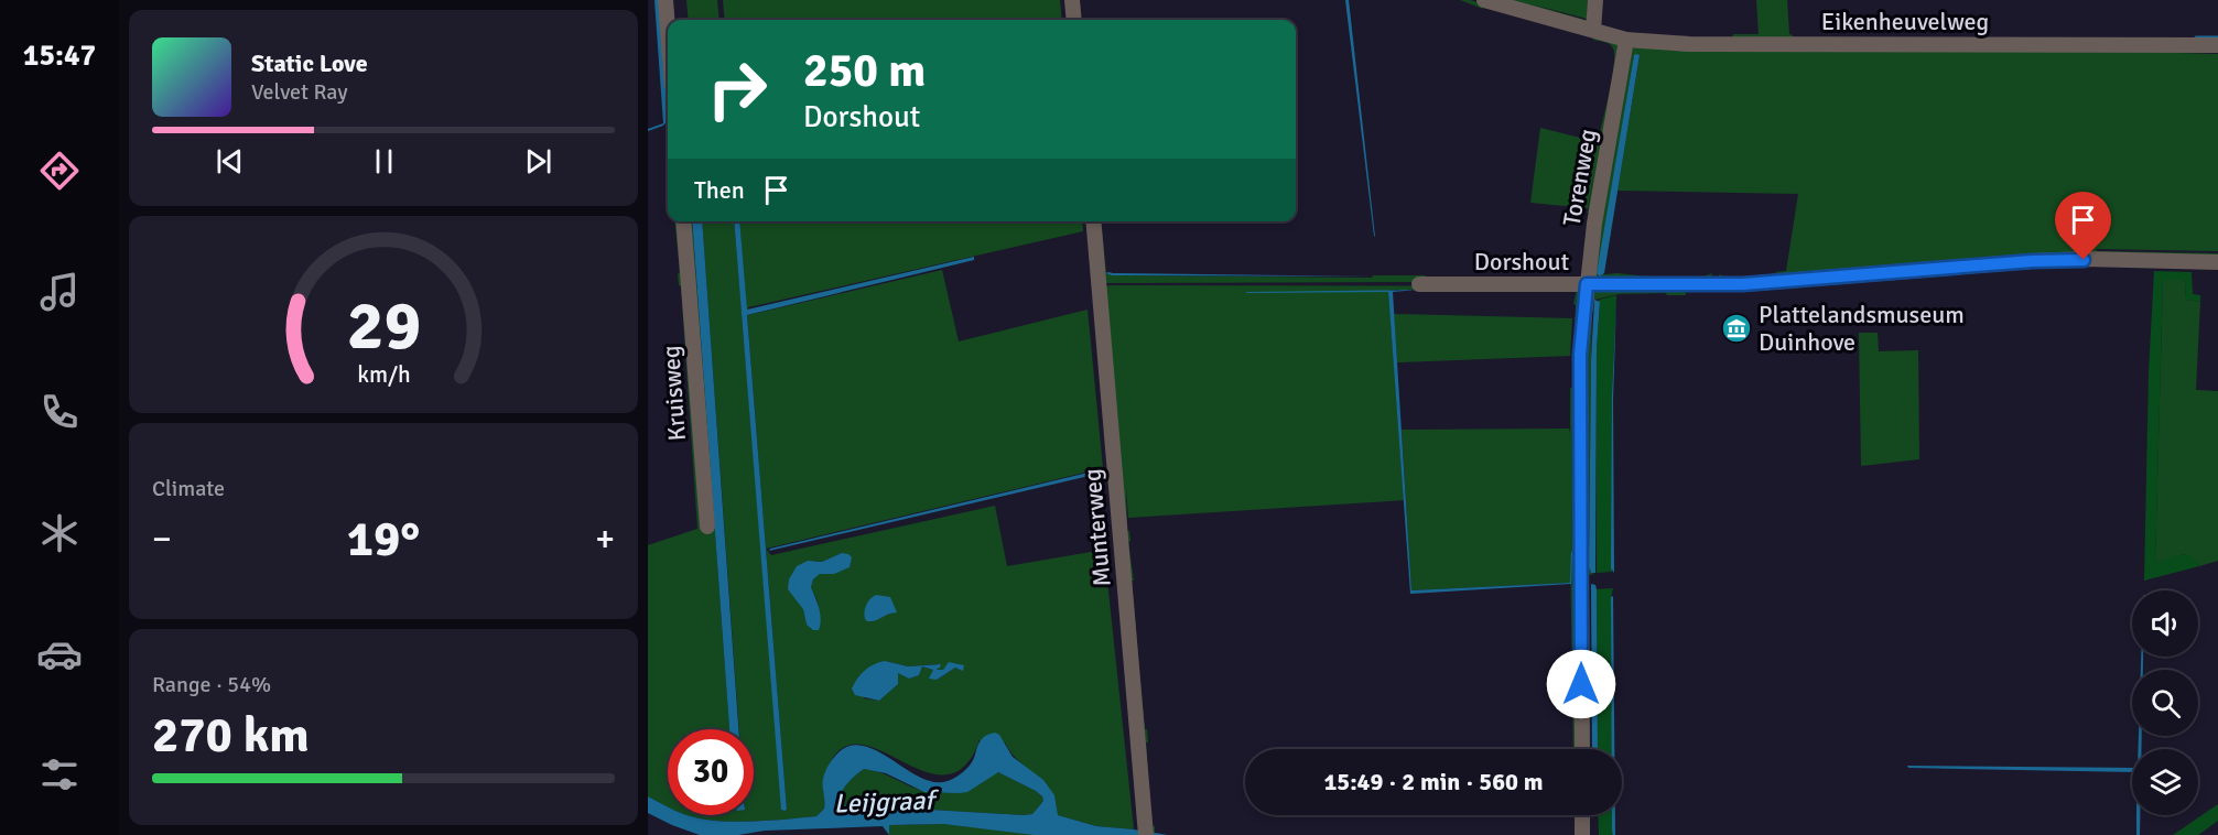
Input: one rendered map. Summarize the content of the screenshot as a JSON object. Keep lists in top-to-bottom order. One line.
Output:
{"streets":{"street":["Eikenheuvelweg","Torenweg","Dorshout","Kruisweg","Munterweg"]},"crossings":[["Eikenheuvelweg","Torenweg"],["Torenweg","Dorshout"]],"water":["Leijgraaf"],"places":{"museum":["Plattelandsmuseum Duinhove"]},"page":{"tabs":"15:47","turn":["250 m","Dorshout"],"song":["Static Love","Velvet Ray"],"then":"Then","tile":["Climate",["Range · 54%","270 km"]],"heat":["−","19°","+"],"limit":"30","trip":"15:49 · 2 min · 560 m","gauge":["29","km/h"]}}
